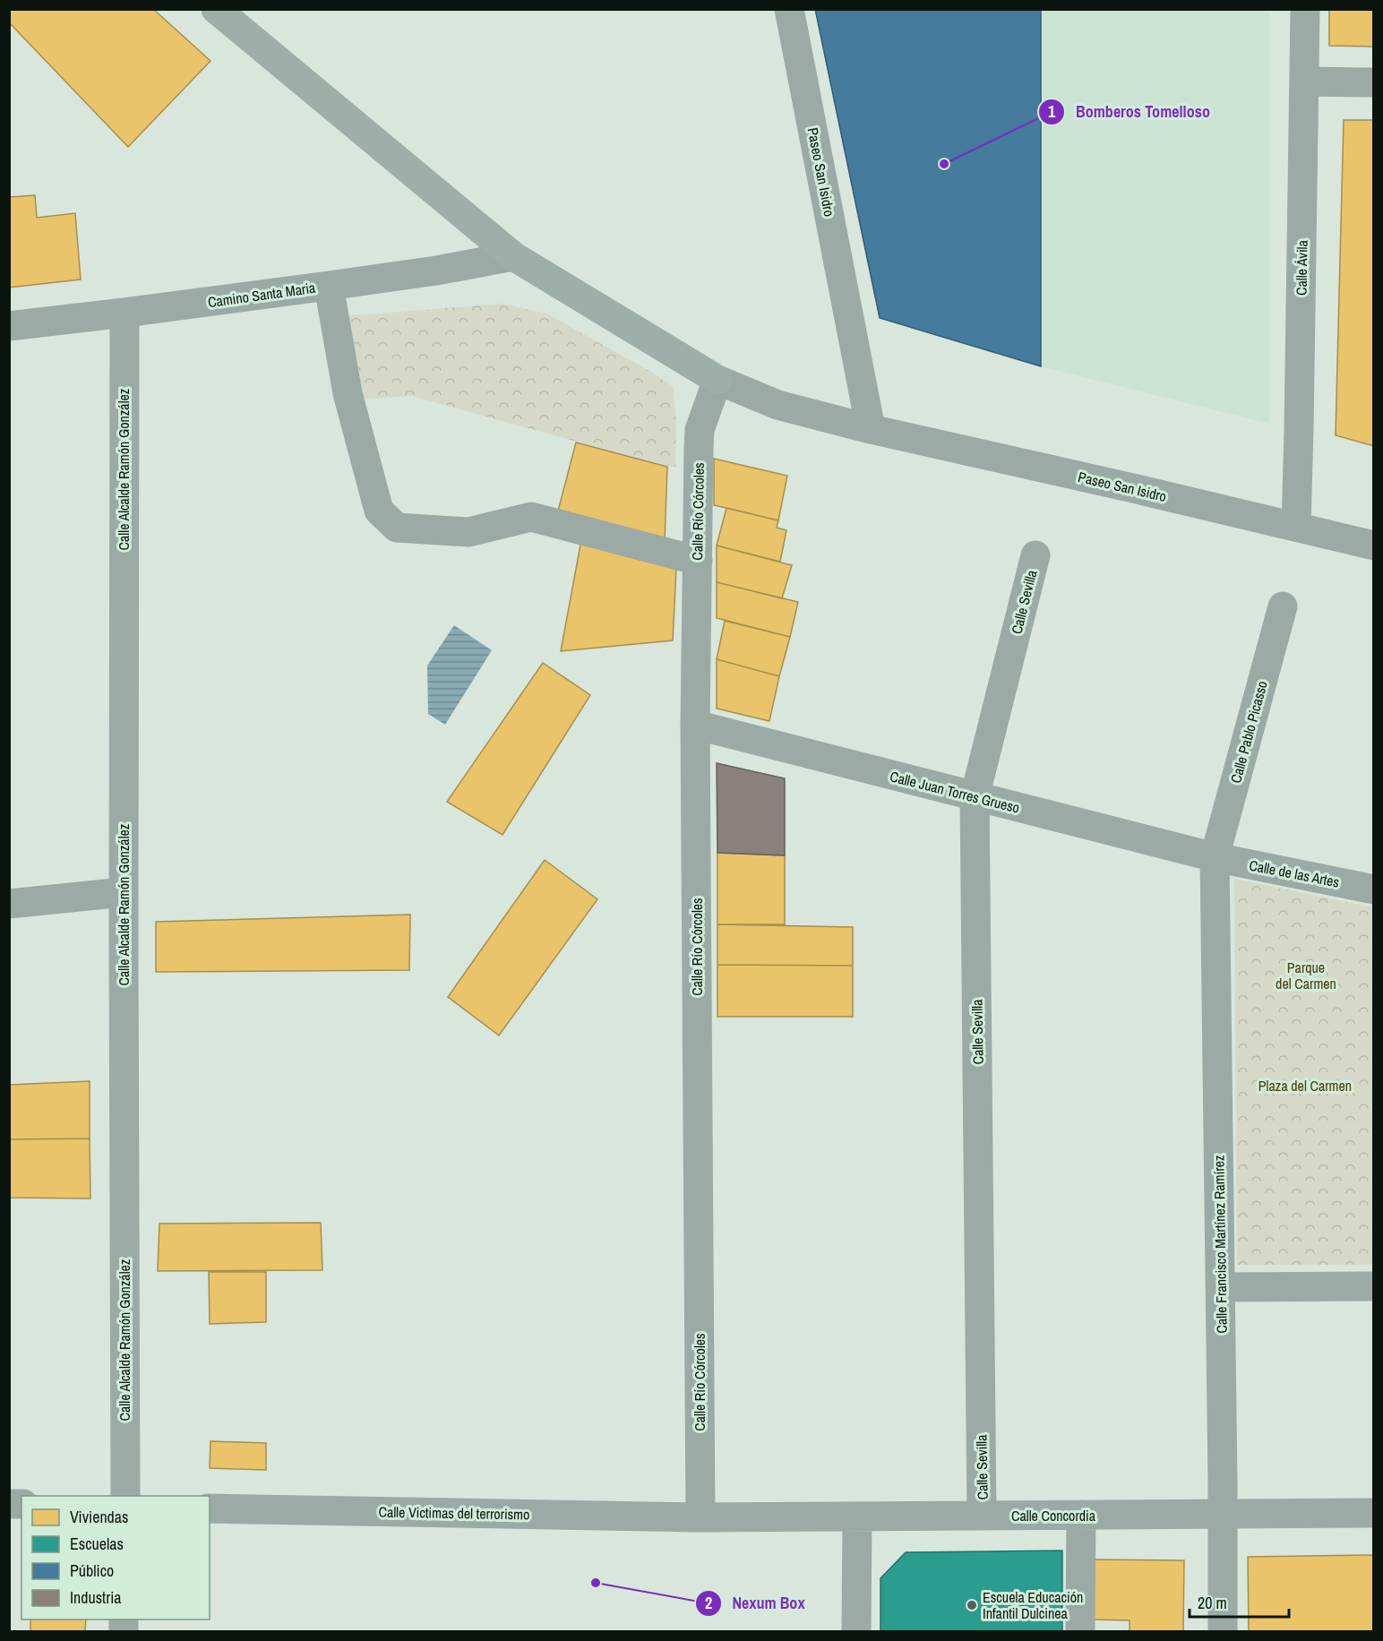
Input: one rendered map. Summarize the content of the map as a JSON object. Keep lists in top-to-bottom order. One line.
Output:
{"streets":{"street":["Paseo San Isidro","Calle Ávila","Camino Santa Maria","Calle Alcalde Ramón González","Calle Río Córcoles","Calle Sevilla","Calle Pablo Picasso","Calle Juan Torres Grueso","Calle de las Artes","Calle Francisco Martínez Ramírez","Calle Victimas del terrorismo","Calle Concordia"]},"crossings":[["Paseo San Isidro","Calle Ávila"],["Paseo San Isidro","Calle Río Córcoles"],["Camino Santa Maria","Calle Alcalde Ramón González"],["Calle Río Córcoles","Calle Juan Torres Grueso"],["Calle Río Córcoles","Calle Victimas del terrorismo"],["Calle Río Córcoles","Calle Concordia"],["Calle Sevilla","Calle Juan Torres Grueso"],["Calle Sevilla","Calle Concordia"],["Calle Pablo Picasso","Calle Juan Torres Grueso"],["Calle Pablo Picasso","Calle de las Artes"],["Calle Pablo Picasso","Calle Francisco Martínez Ramírez"],["Calle Juan Torres Grueso","Calle de las Artes"],["Calle Juan Torres Grueso","Calle Francisco Martínez Ramírez"],["Calle de las Artes","Calle Francisco Martínez Ramírez"],["Calle Francisco Martínez Ramírez","Calle Concordia"],["Calle Victimas del terrorismo","Calle Concordia"]],"parks":["Parque del Carmen","Plaza del Carmen"],"places":["Bomberos Tomelloso","Nexum Box","Escuela Educación Infantil Dulcinea"],"legend":["Viviendas","Escuelas","Público","Industria"],"scale_bar":"20 m"}
